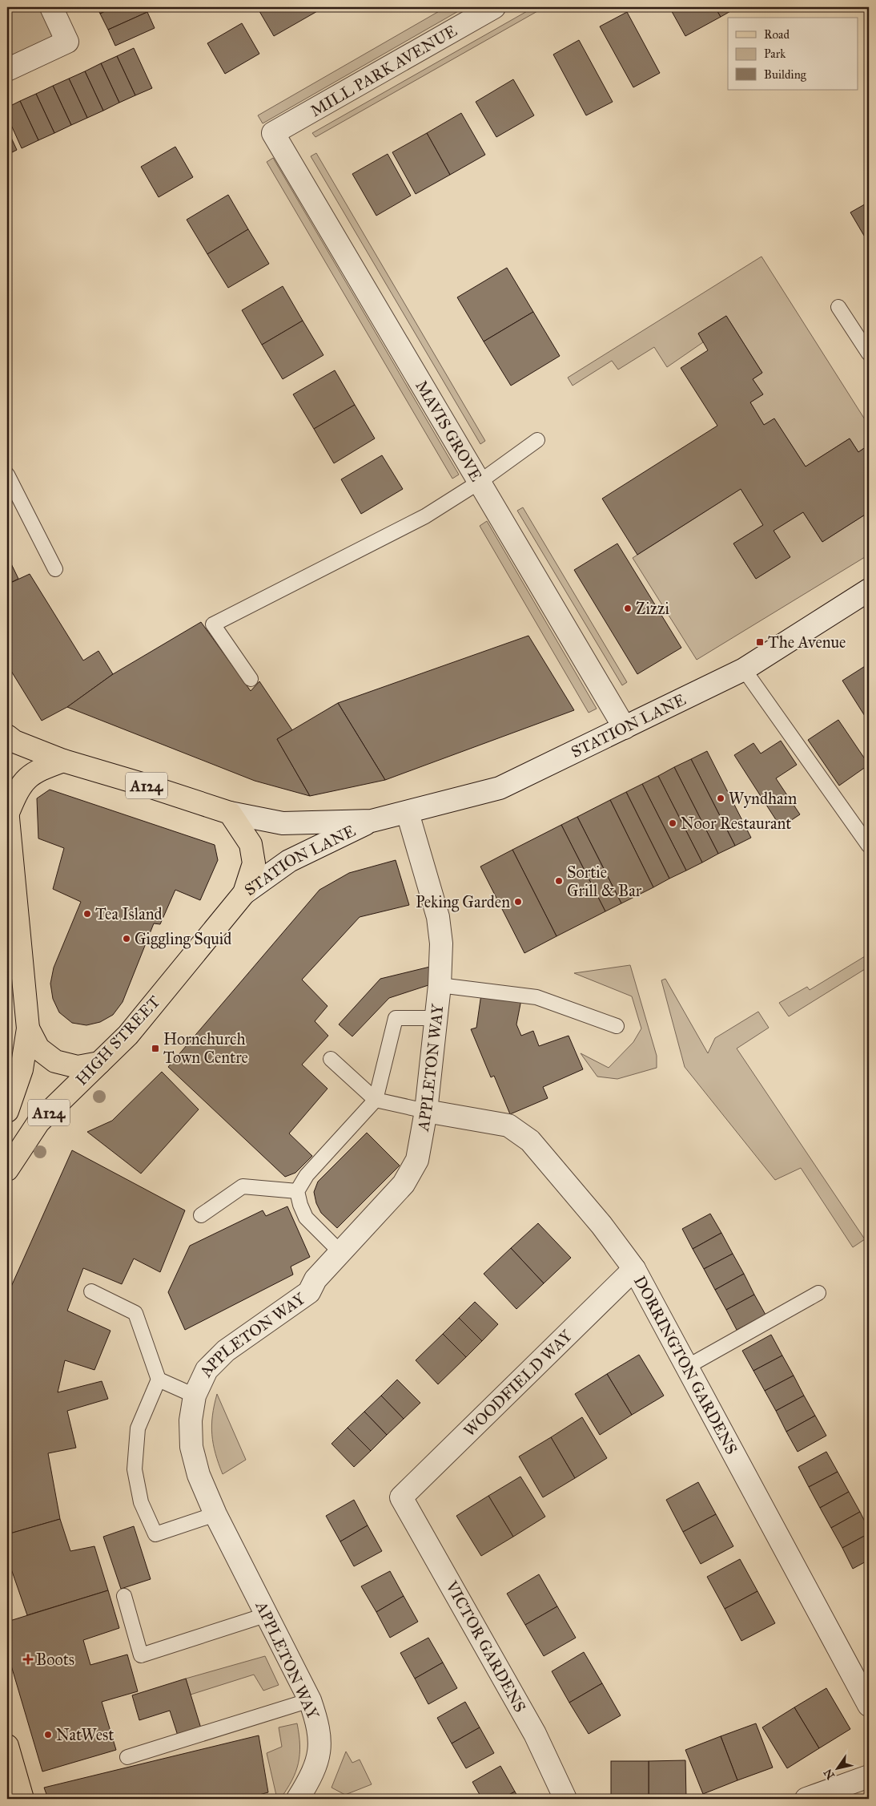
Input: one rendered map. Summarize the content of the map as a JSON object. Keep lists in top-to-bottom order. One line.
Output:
{"streets":{"main road":["STATION LANE","A124","HIGH STREET"],"street":["MILL PARK AVENUE","MAVIS GROVE","APPLETON WAY","DORRINGTON GARDENS","WOODFIELD WAY","VICTOR GARDENS"]},"crossings":[["MILL PARK AVENUE","MAVIS GROVE"],["MAVIS GROVE","STATION LANE"],["STATION LANE","A124"],["STATION LANE","HIGH STREET"],["STATION LANE","APPLETON WAY"],["A124","HIGH STREET"],["APPLETON WAY","DORRINGTON GARDENS"],["DORRINGTON GARDENS","WOODFIELD WAY"],["WOODFIELD WAY","VICTOR GARDENS"]],"places":{"other":["Zizzi","Wyndham","Noor Restaurant","Sortie Grill & Bar","Peking Garden","Tea Island","Giggling Squid","NatWest"],"transit":["The Avenue","Hornchurch Town Centre"],"health":["Boots"]},"legend":["Road","Park","Building"],"north":"bottom left"}
